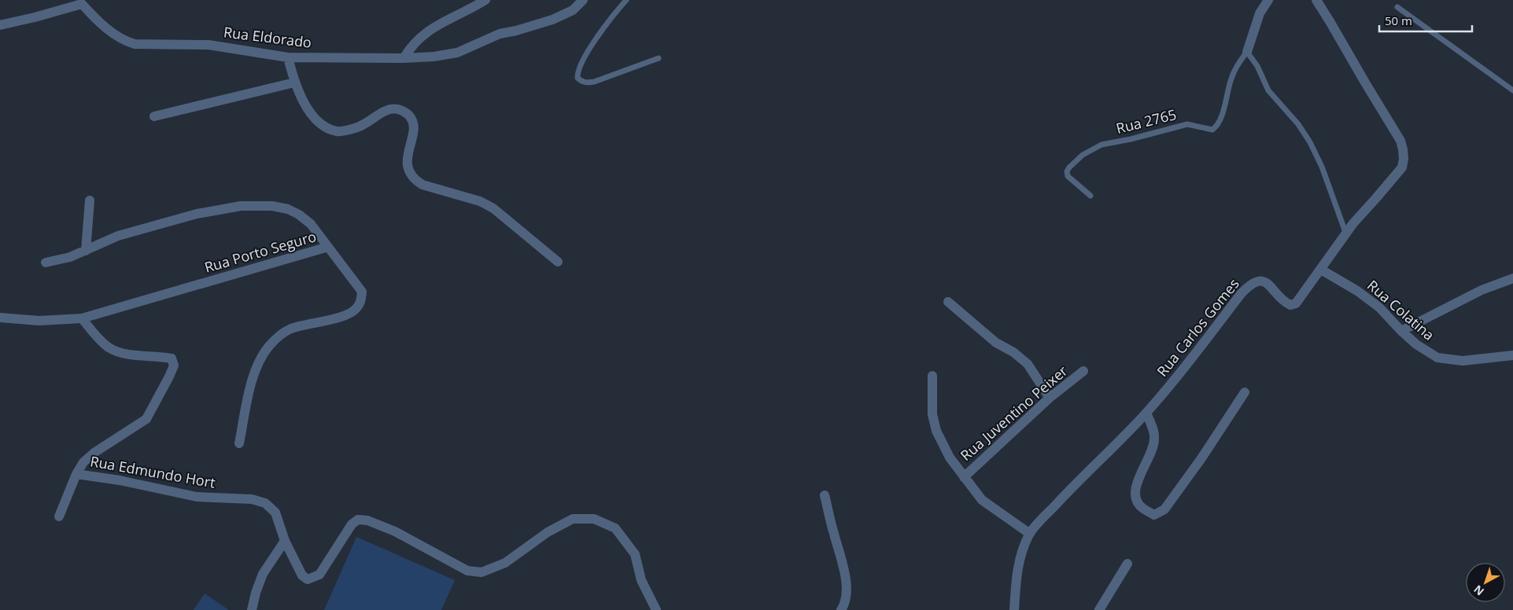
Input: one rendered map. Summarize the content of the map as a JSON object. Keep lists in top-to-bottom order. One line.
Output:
{"streets":{"street":["Rua Eldorado","Rua Porto Seguro","Rua Colatina","Rua Carlos Gomes","Rua Juventino Peixer","Rua Edmundo Hort"],"lane":["Rua 2765"]},"crossings":[["Rua Colatina","Rua Carlos Gomes"]],"scale_bar":"50 m","north":"bottom left"}
